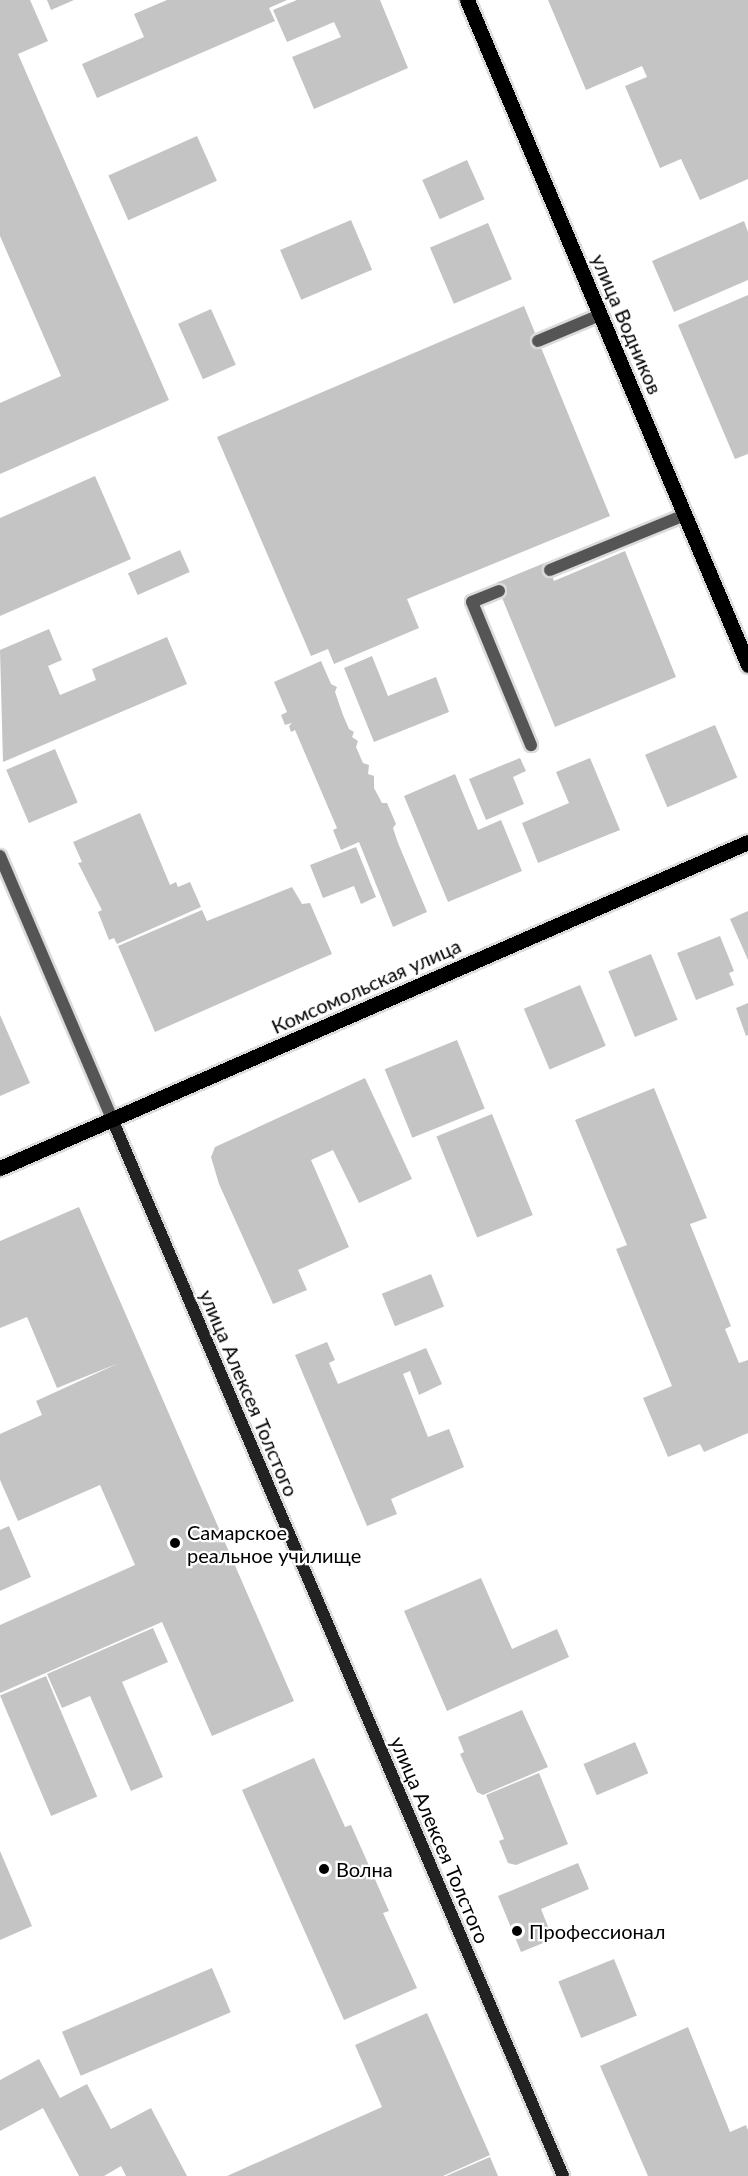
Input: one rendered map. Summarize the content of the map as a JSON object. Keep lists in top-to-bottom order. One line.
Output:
{"streets":{"main road":["улица Водников","Комсомольская улица","улица Алексея Толстого"]},"crossings":[["Комсомольская улица","улица Алексея Толстого"]],"places":["Самарское реальное училище","Волна","Профессионал"]}
